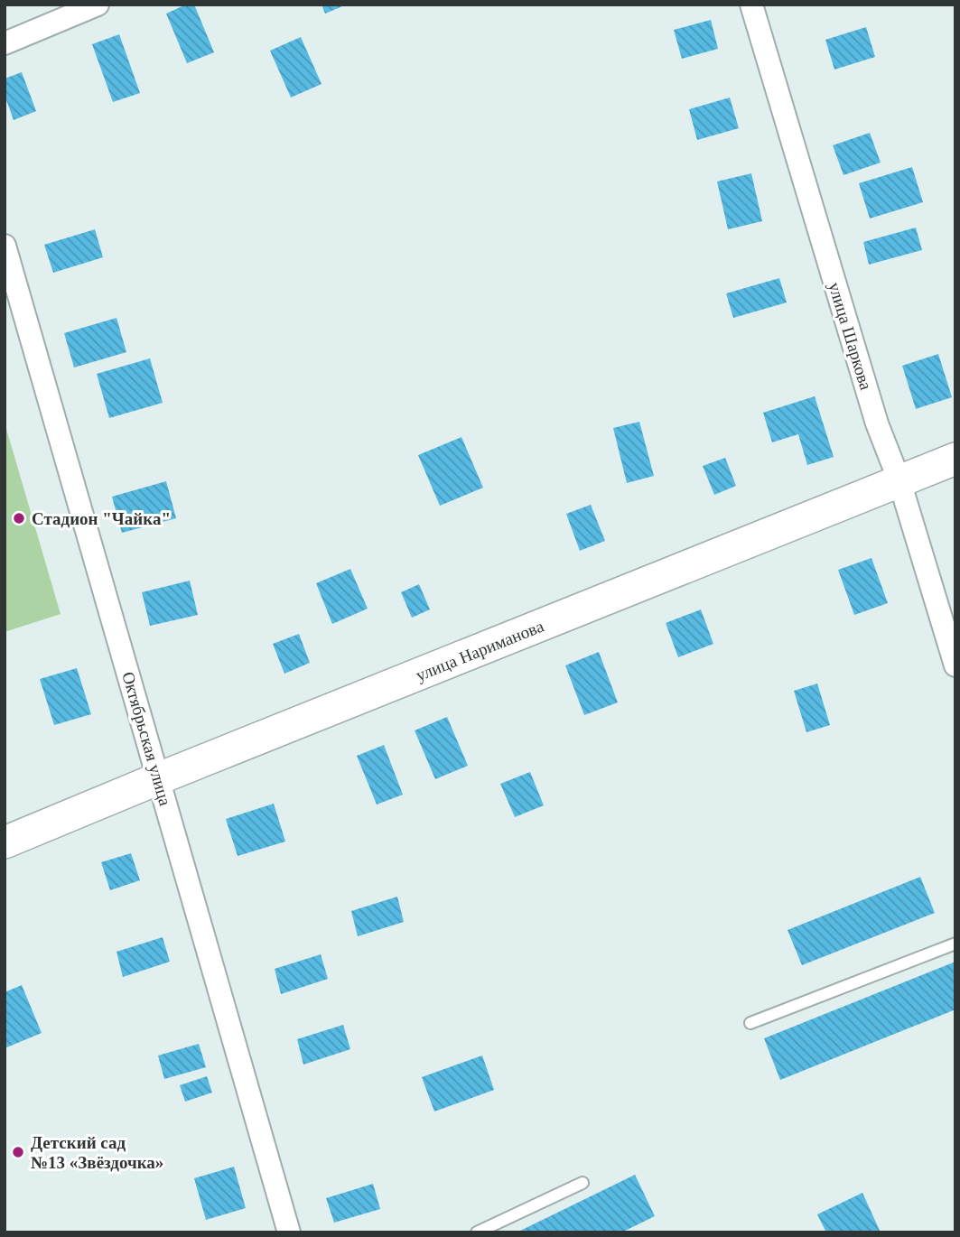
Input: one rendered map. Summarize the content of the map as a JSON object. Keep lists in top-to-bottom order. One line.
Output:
{"streets":{"main road":["улица Нариманова"],"street":["улица Шаркова","Октябрьская улица"]},"crossings":[["улица Шаркова","улица Нариманова"],["улица Нариманова","Октябрьская улица"]],"places":["Стадион \"Чайка\"","Детский сад №13 «Звёздочка»"]}
